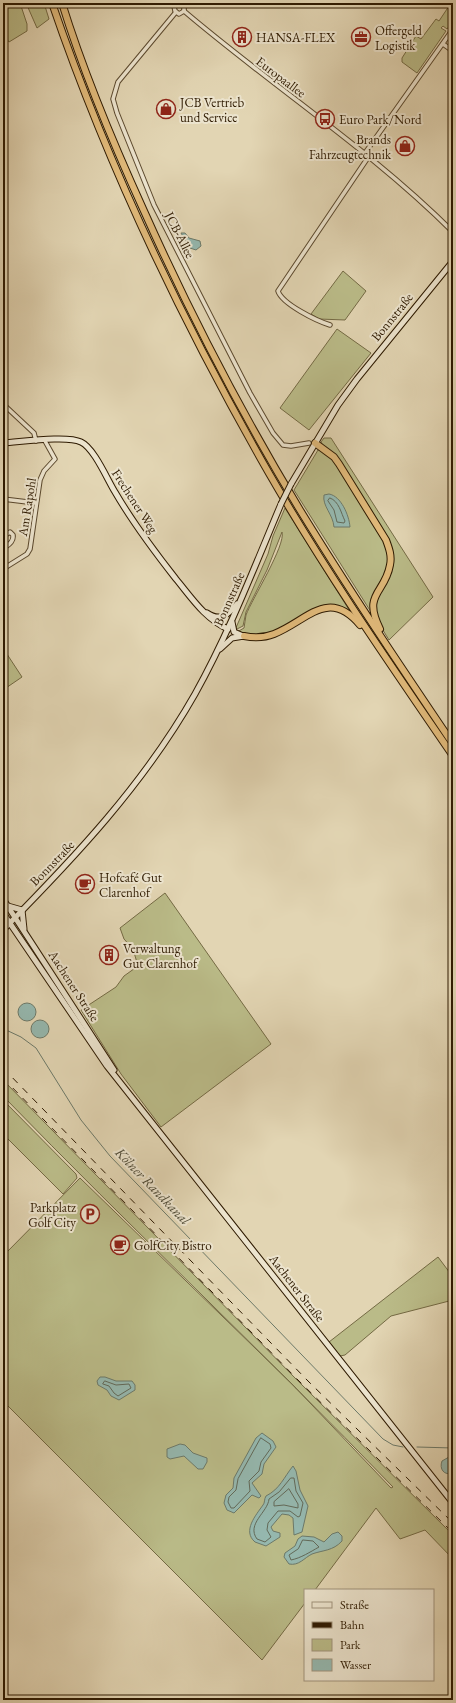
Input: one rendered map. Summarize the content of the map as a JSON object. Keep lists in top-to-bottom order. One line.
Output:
{"streets":{"main road":["Bonnstraße","Frechener Weg","Aachener Straße"],"street":["Europaallee","JCB-Allee","Am Rapohl"]},"crossings":[["JCB-Allee","Bonnstraße"],["Bonnstraße","Frechener Weg"],["Bonnstraße","Aachener Straße"],["Frechener Weg","Am Rapohl"]],"water":["Kölner Randkanal"],"places":{"building":["HANSA-FLEX","Verwaltung Gut Clarenhof"],"office":["Offergeld Logistik"],"shop":["JCB Vertrieb und Service","Brands Fahrzeugtechnik"],"bus stop":["Euro Park/Nord"],"cafe":["Hofcafé Gut Clarenhof","GolfCity Bistro"],"parking":["Parkplatz Golf City"]},"legend":["Straße","Bahn","Park","Wasser"]}
